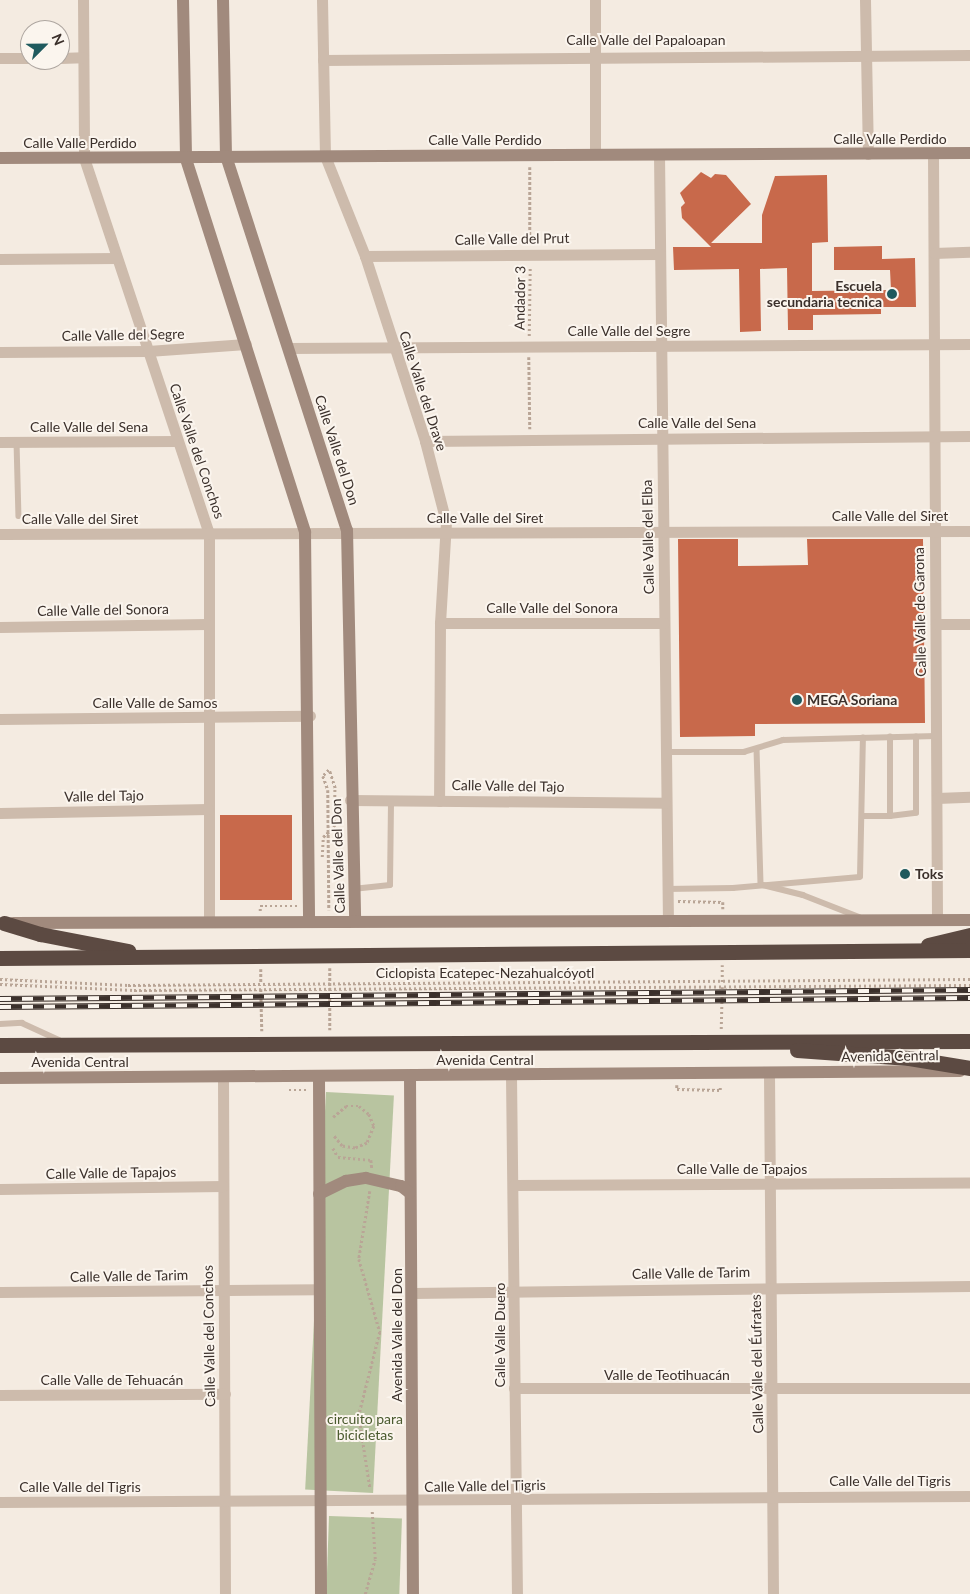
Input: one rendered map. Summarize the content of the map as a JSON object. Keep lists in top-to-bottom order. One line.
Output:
{"streets":{"highway":["Avenida Central"],"street":["Calle Valle del Papaloapan","Calle Valle Perdido","Calle Valle del Prut","Calle Valle del Segre","Calle Valle del Drave","Calle Valle del Sena","Calle Valle del Don","Calle Valle del Conchos","Calle Valle del Siret","Calle Valle del Elba","Calle Valle del Sonora","Calle Valle de Garona","Calle Valle de Samos","Calle Valle del Tajo","Valle del Tajo","Calle Valle de Tapajos","Calle Valle de Tarim","Avenida Valle del Don","Calle Valle Duero","Calle Valle del Éufrates","Valle de Teotihuacán","Calle Valle de Tehuacán","Calle Valle del Tigris"],"path":["Andador 3","Ciclopista Ecatepec-Nezahualcóyotl"]},"crossings":[["Calle Valle del Papaloapan","Calle Valle del Drave"],["Calle Valle Perdido","Andador 3"],["Calle Valle Perdido","Calle Valle del Drave"],["Calle Valle Perdido","Calle Valle del Don"],["Calle Valle Perdido","Calle Valle del Conchos"],["Calle Valle Perdido","Calle Valle del Elba"],["Calle Valle Perdido","Calle Valle de Garona"],["Calle Valle del Prut","Andador 3"],["Calle Valle del Prut","Calle Valle del Drave"],["Calle Valle del Prut","Calle Valle del Elba"],["Andador 3","Calle Valle del Segre"],["Andador 3","Calle Valle del Sena"],["Calle Valle del Segre","Calle Valle del Drave"],["Calle Valle del Segre","Calle Valle del Don"],["Calle Valle del Segre","Calle Valle del Conchos"],["Calle Valle del Segre","Calle Valle del Elba"],["Calle Valle del Segre","Calle Valle de Garona"],["Calle Valle del Drave","Calle Valle del Sena"],["Calle Valle del Drave","Calle Valle del Siret"],["Calle Valle del Drave","Calle Valle del Sonora"],["Calle Valle del Drave","Calle Valle del Tajo"],["Calle Valle del Sena","Calle Valle del Conchos"],["Calle Valle del Sena","Calle Valle del Elba"],["Calle Valle del Sena","Calle Valle de Garona"],["Calle Valle del Don","Calle Valle del Siret"],["Calle Valle del Don","Calle Valle de Samos"],["Calle Valle del Don","Calle Valle del Tajo"],["Calle Valle del Conchos","Calle Valle del Siret"],["Calle Valle del Conchos","Calle Valle del Sonora"],["Calle Valle del Conchos","Calle Valle de Samos"],["Calle Valle del Conchos","Valle del Tajo"],["Calle Valle del Conchos","Avenida Central"],["Calle Valle del Conchos","Calle Valle de Tapajos"],["Calle Valle del Conchos","Calle Valle de Tarim"],["Calle Valle del Conchos","Calle Valle de Tehuacán"],["Calle Valle del Conchos","Calle Valle del Tigris"],["Calle Valle del Siret","Calle Valle del Elba"],["Calle Valle del Siret","Calle Valle de Garona"],["Calle Valle del Elba","Calle Valle del Sonora"],["Calle Valle del Elba","Calle Valle del Tajo"],["Avenida Central","Avenida Valle del Don"],["Avenida Central","Calle Valle Duero"],["Avenida Central","Calle Valle del Éufrates"],["Calle Valle de Tapajos","Calle Valle Duero"],["Calle Valle de Tapajos","Calle Valle del Éufrates"],["Calle Valle de Tarim","Avenida Valle del Don"],["Calle Valle de Tarim","Calle Valle Duero"],["Calle Valle de Tarim","Calle Valle del Éufrates"],["Avenida Valle del Don","Calle Valle del Tigris"],["Calle Valle Duero","Valle de Teotihuacán"],["Calle Valle Duero","Calle Valle del Tigris"],["Calle Valle del Éufrates","Valle de Teotihuacán"],["Calle Valle del Éufrates","Calle Valle del Tigris"]],"parks":["circuito para bicicletas"],"places":["Escuela secundaria tecnica","MEGA Soriana","Toks"],"north":"top right"}
